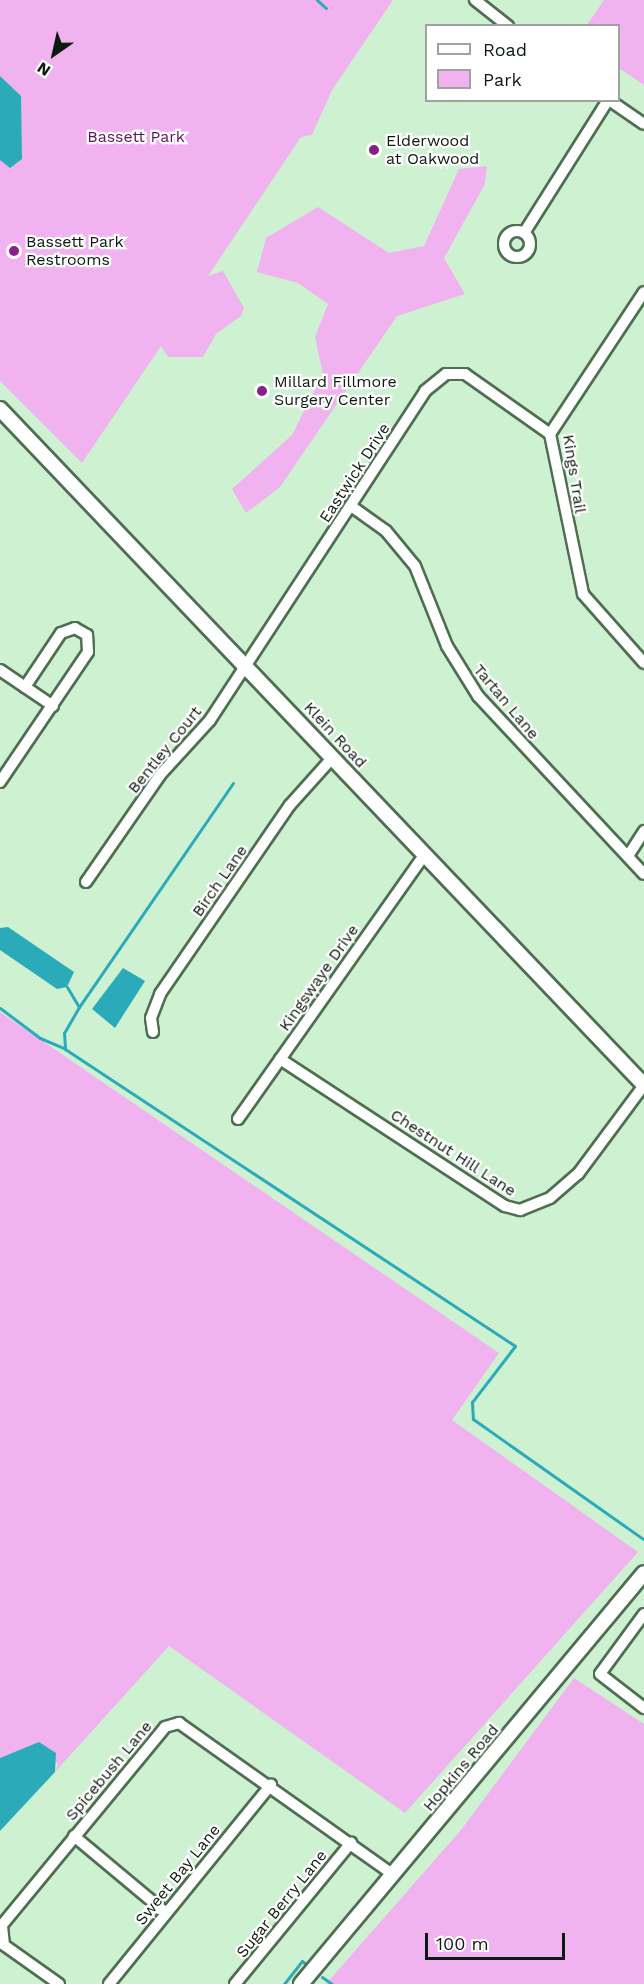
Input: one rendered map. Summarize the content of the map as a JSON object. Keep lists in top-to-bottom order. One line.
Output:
{"streets":{"street":["Eastwick Drive","Kings Trail","Tartan Lane","Klein Road","Bentley Court","Birch Lane","Kingswaye Drive","Chestnut Hill Lane","Hopkins Road","Spicebush Lane","Sweet Bay Lane","Sugar Berry Lane"]},"crossings":[["Eastwick Drive","Kings Trail"],["Eastwick Drive","Tartan Lane"],["Eastwick Drive","Klein Road"],["Eastwick Drive","Bentley Court"],["Klein Road","Bentley Court"],["Klein Road","Birch Lane"],["Klein Road","Kingswaye Drive"],["Klein Road","Chestnut Hill Lane"],["Kingswaye Drive","Chestnut Hill Lane"],["Hopkins Road","Spicebush Lane"],["Spicebush Lane","Sweet Bay Lane"],["Spicebush Lane","Sugar Berry Lane"]],"parks":["Bassett Park"],"places":["Elderwood at Oakwood","Bassett Park Restrooms","Millard Fillmore Surgery Center"],"legend":["Road","Park"],"scale_bar":"100 m","north":"bottom left"}
